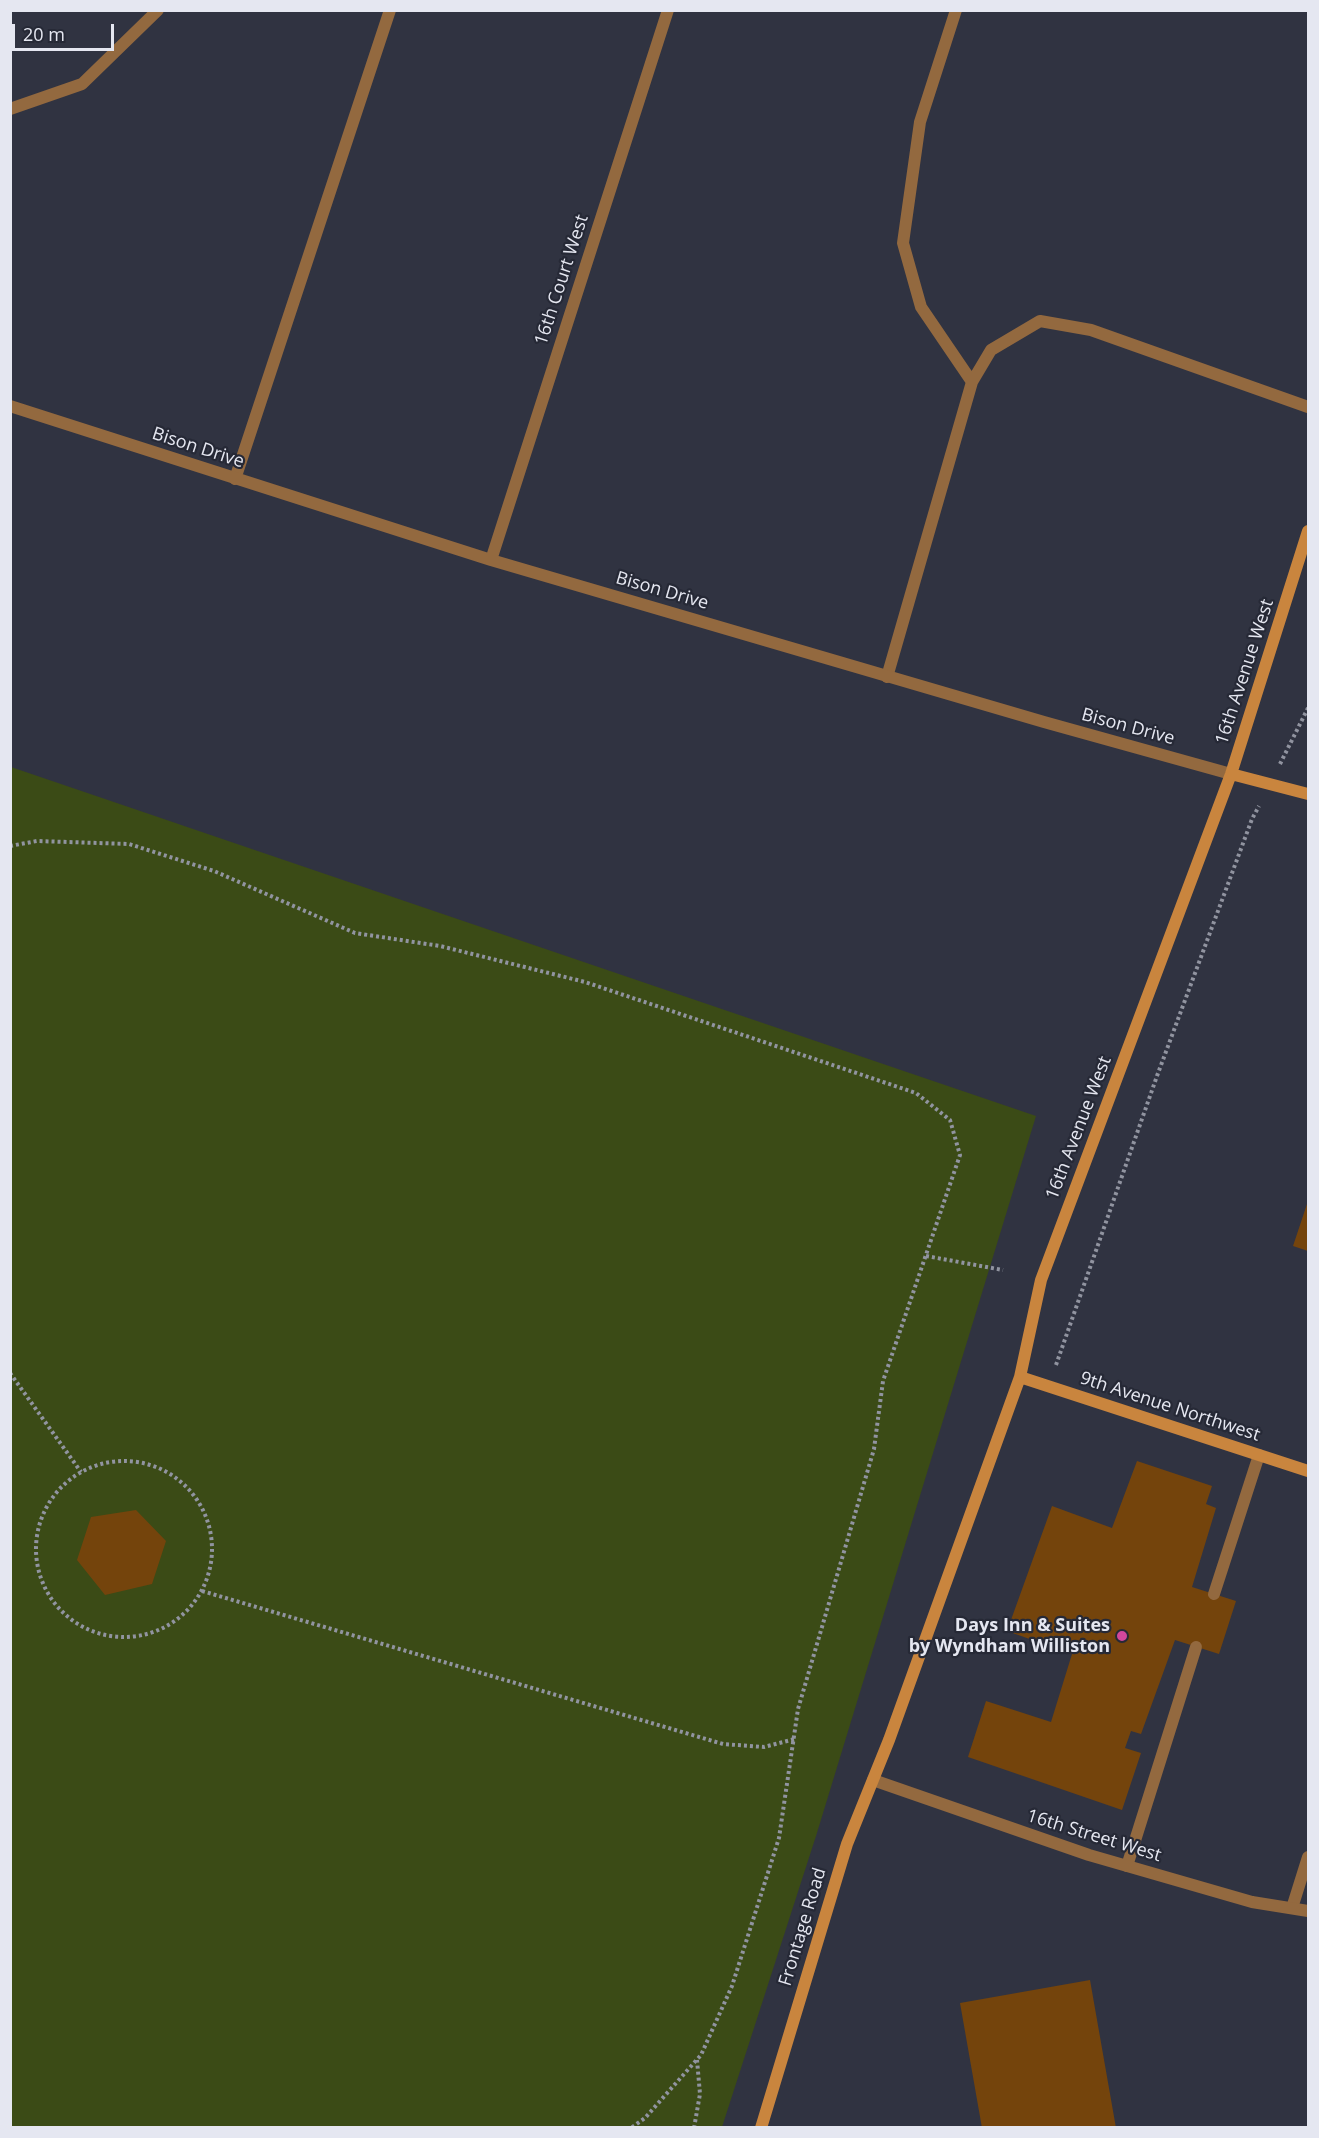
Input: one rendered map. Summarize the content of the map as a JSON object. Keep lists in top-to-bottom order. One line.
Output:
{"streets":{"street":["16th Court West","Bison Drive","16th Avenue West","9th Avenue Northwest","16th Street West","Frontage Road"]},"crossings":[["16th Court West","Bison Drive"],["Bison Drive","16th Avenue West"],["16th Avenue West","9th Avenue Northwest"],["16th Avenue West","Frontage Road"],["16th Street West","Frontage Road"]],"places":["Days Inn & Suites by Wyndham Williston"],"scale_bar":"20 m"}
